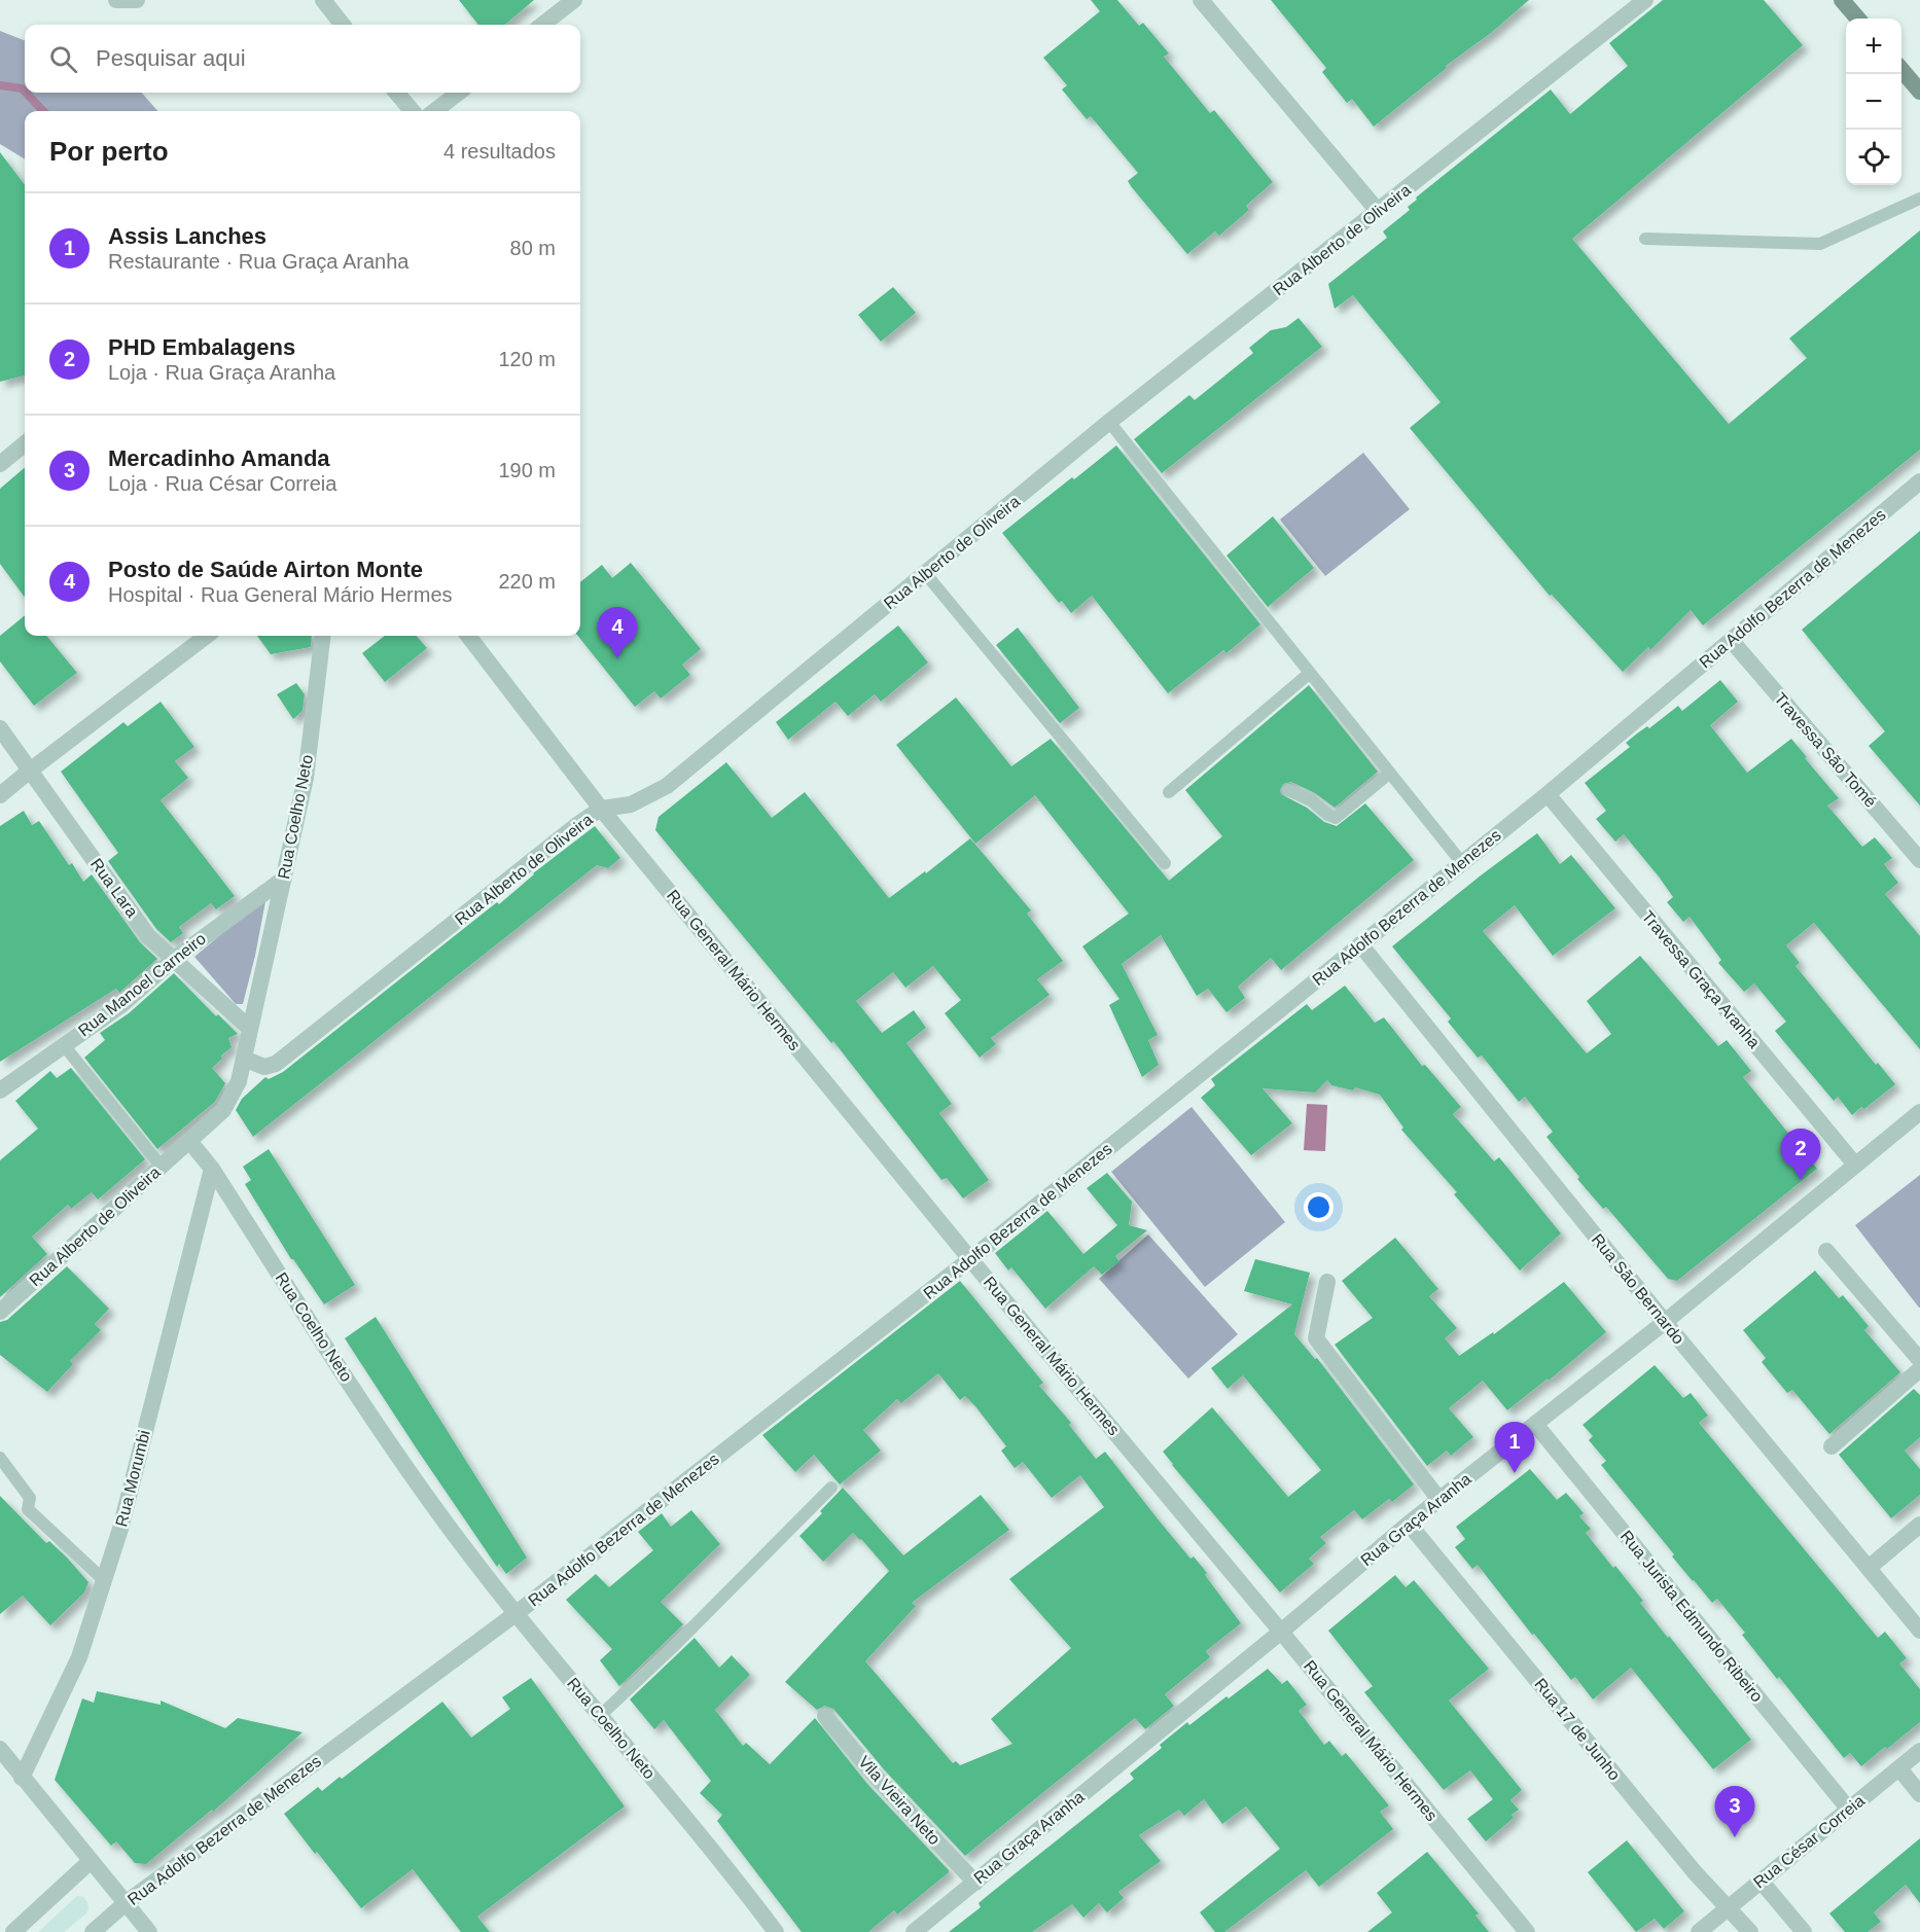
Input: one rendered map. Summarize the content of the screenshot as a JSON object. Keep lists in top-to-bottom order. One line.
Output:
{"streets":{"street":["Rua Alberto de Oliveira","Rua Adolfo Bezerra de Menezes","Travessa São Tomé","Rua Coelho Neto","Rua Lara","Rua General Mário Hermes","Travessa Graça Aranha","Rua Manoel Carneiro","Rua São Bernardo","Rua Morumbi","Rua Graça Aranha","Rua Jurista Edmundo Ribeiro","Rua 17 de Junho","Vila Vieira Neto","Rua César Correia"]},"crossings":[["Rua Alberto de Oliveira","Rua Coelho Neto"],["Rua Alberto de Oliveira","Rua General Mário Hermes"],["Rua Adolfo Bezerra de Menezes","Travessa São Tomé"],["Rua Adolfo Bezerra de Menezes","Rua Coelho Neto"],["Rua Adolfo Bezerra de Menezes","Rua General Mário Hermes"],["Rua Adolfo Bezerra de Menezes","Travessa Graça Aranha"],["Rua Adolfo Bezerra de Menezes","Rua São Bernardo"],["Rua Coelho Neto","Rua Lara"],["Rua Coelho Neto","Rua Manoel Carneiro"],["Rua Coelho Neto","Rua Morumbi"],["Rua Lara","Rua Manoel Carneiro"],["Rua General Mário Hermes","Rua Graça Aranha"],["Travessa Graça Aranha","Rua Graça Aranha"],["Rua São Bernardo","Rua Graça Aranha"],["Rua Graça Aranha","Rua Jurista Edmundo Ribeiro"],["Rua Graça Aranha","Rua 17 de Junho"],["Rua Graça Aranha","Vila Vieira Neto"],["Rua Jurista Edmundo Ribeiro","Rua César Correia"],["Rua 17 de Junho","Rua César Correia"]],"page":{"map_buttons":["+","−"],"search":"Pesquisar aqui","heading":["Por perto","4 resultados"],"list":[{"mark":"1","name":"Assis Lanches","note":"Restaurante · Rua Graça Aranha","value":"80 m"},{"mark":"2","name":"PHD Embalagens","note":"Loja · Rua Graça Aranha","value":"120 m"},{"mark":"3","name":"Mercadinho Amanda","note":"Loja · Rua César Correia","value":"190 m"},{"mark":"4","name":"Posto de Saúde Airton Monte","note":"Hospital · Rua General Mário Hermes","value":"220 m"}],"pins":["4","2","1","3"]}}
